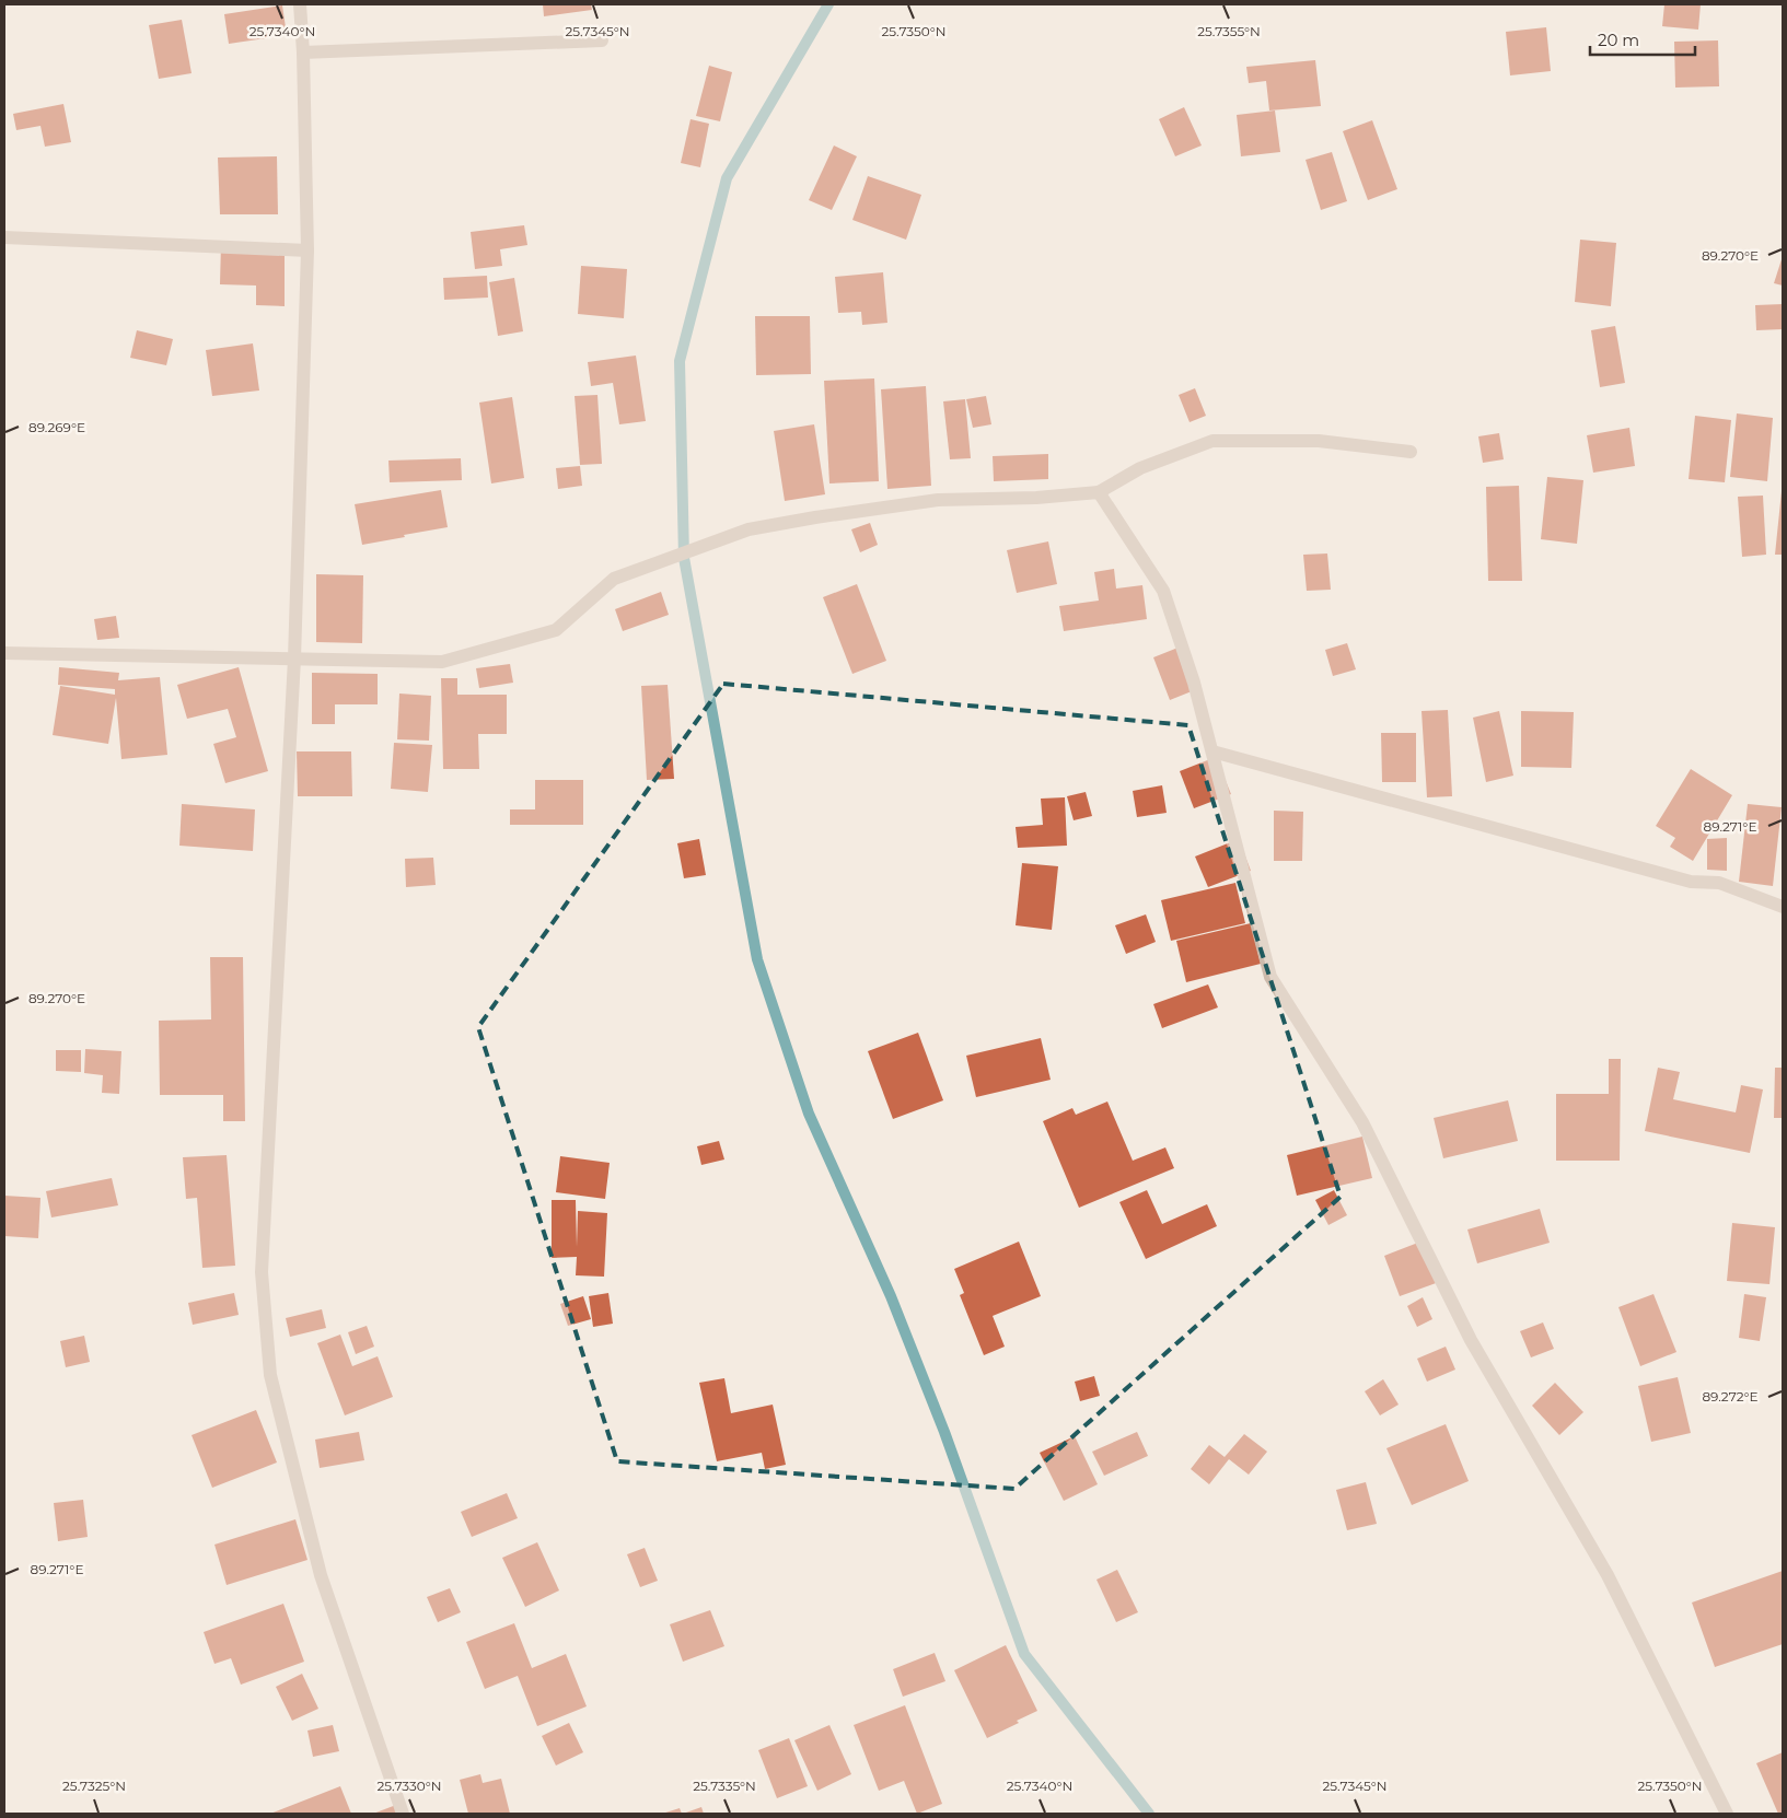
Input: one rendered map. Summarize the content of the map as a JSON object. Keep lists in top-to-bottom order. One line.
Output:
{"scale_bar":"20 m","coordinates":["25.7340°N","25.7345°N","25.7350°N","25.7355°N","89.270°E","89.269°E","89.271°E","89.272°E","25.7325°N","25.7330°N","25.7335°N"]}
